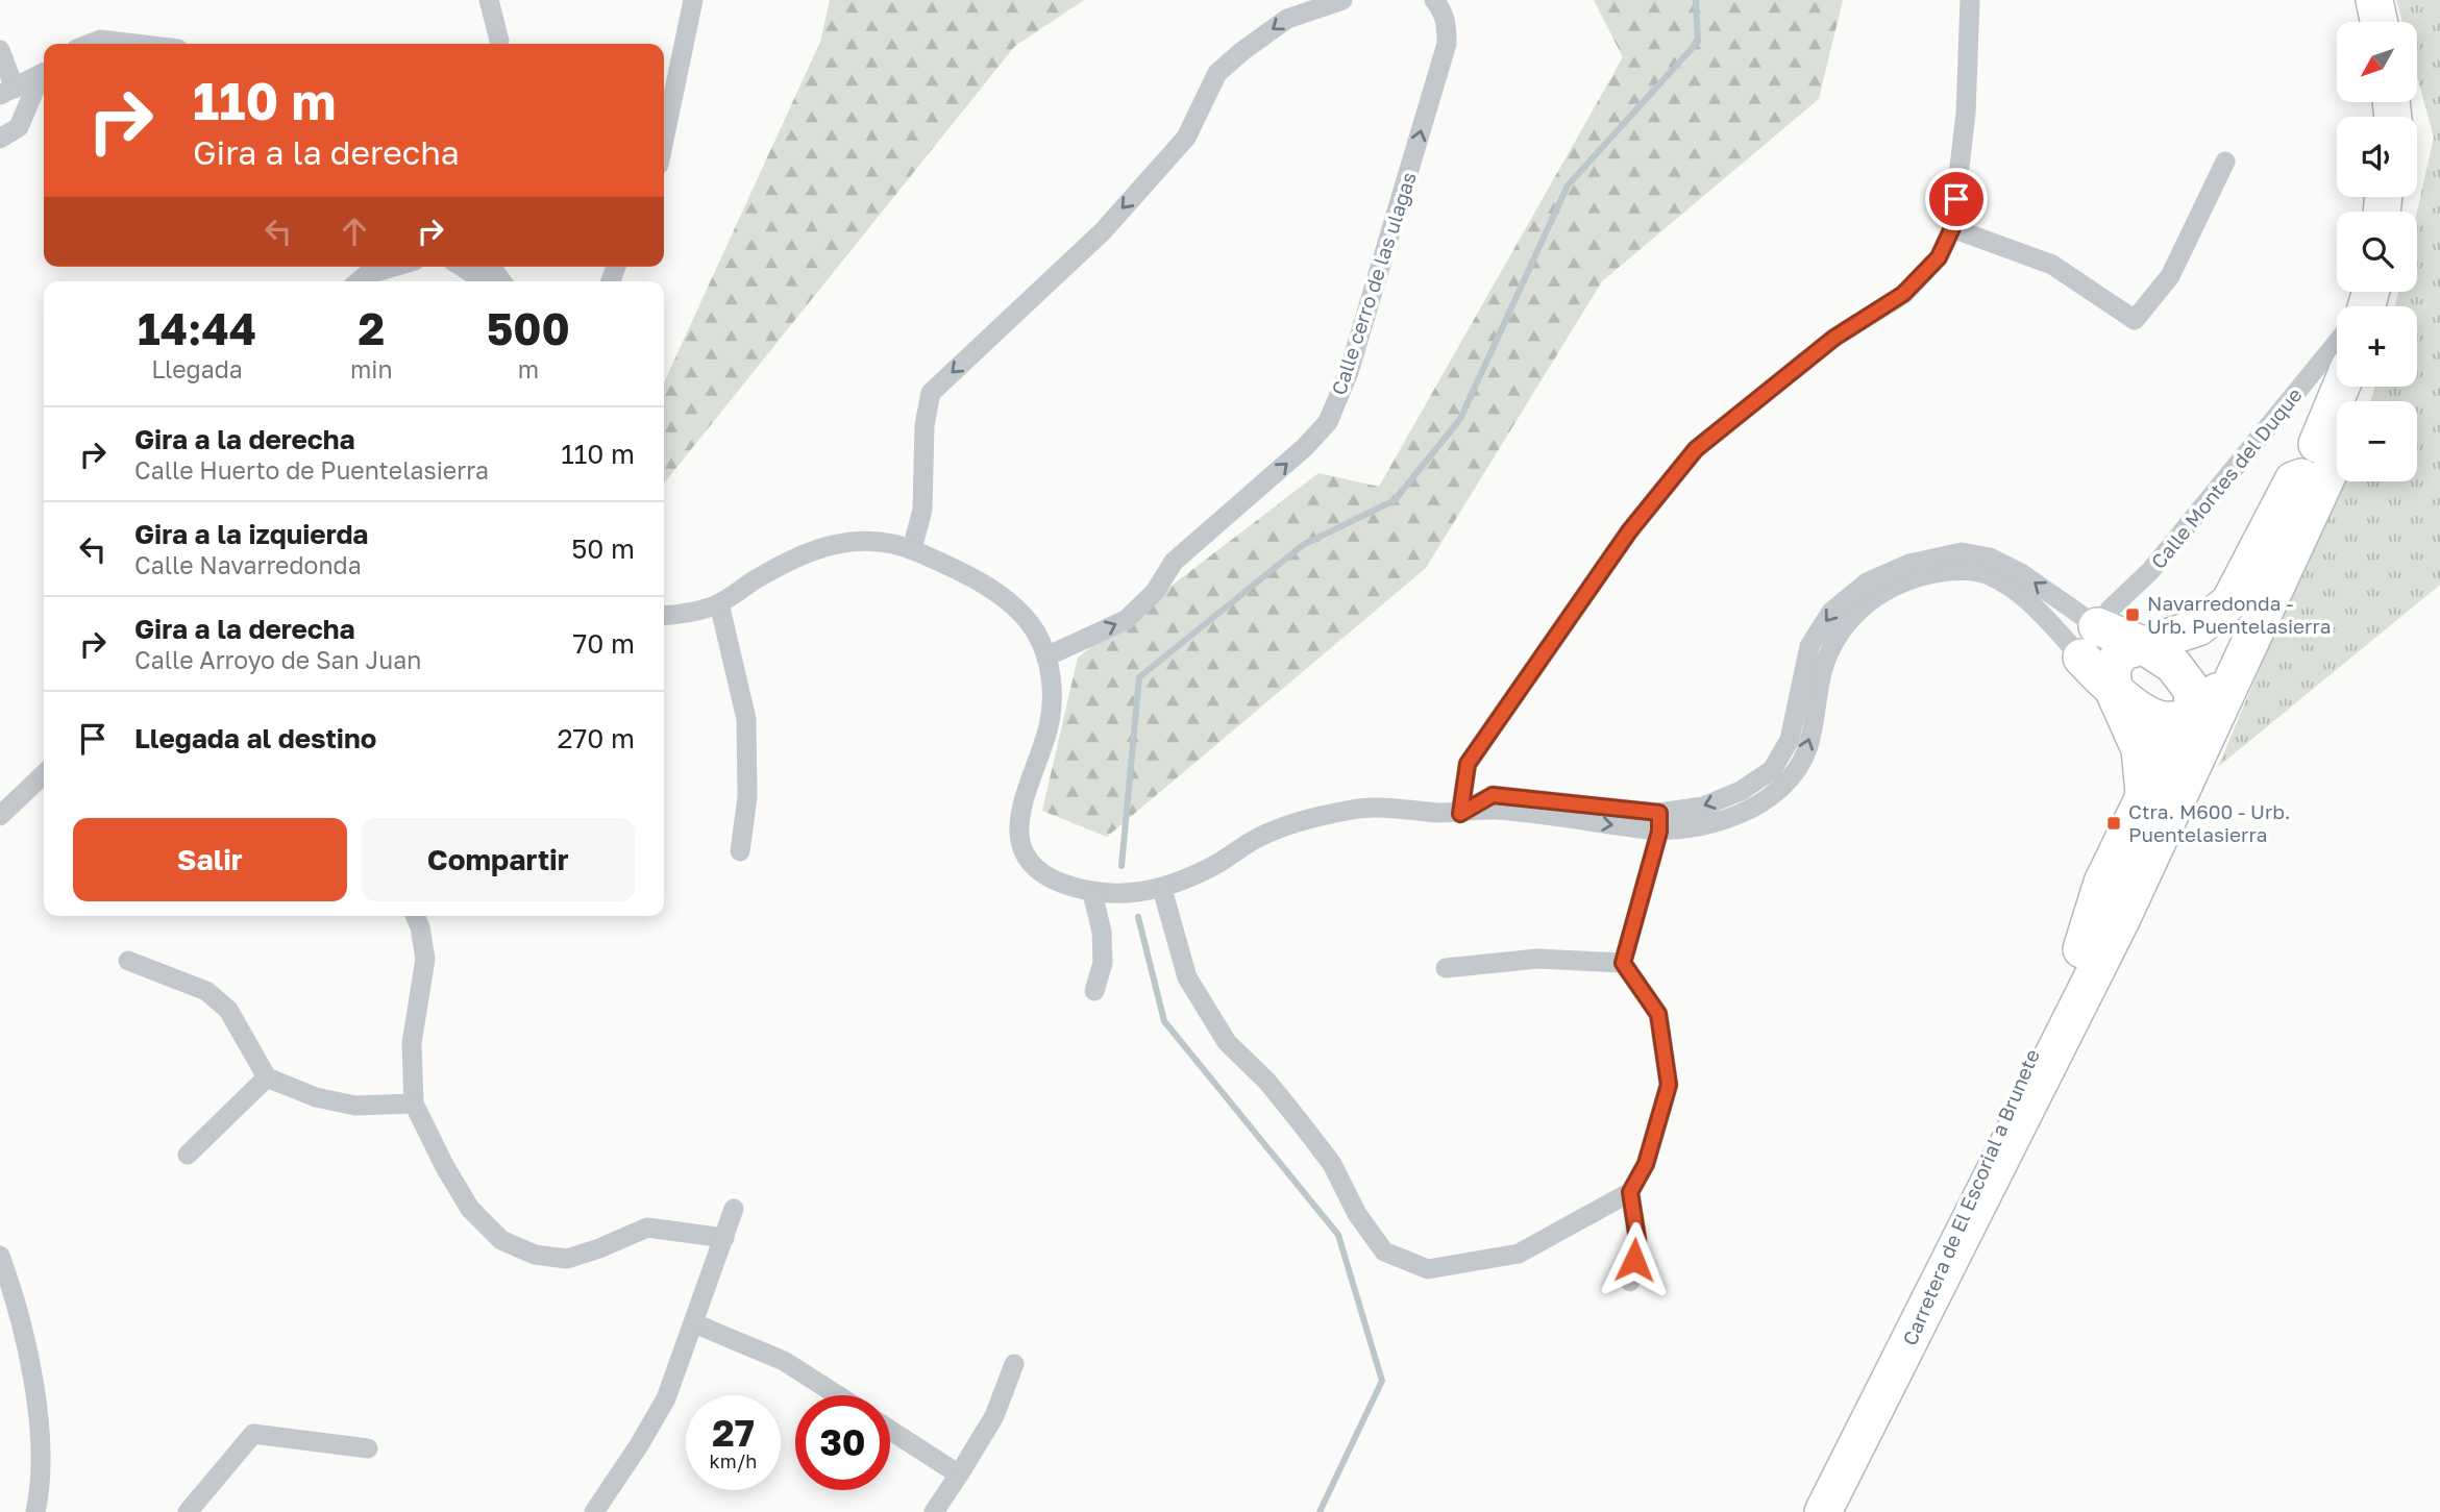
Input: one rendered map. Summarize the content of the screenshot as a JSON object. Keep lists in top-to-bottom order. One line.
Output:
{"streets":{"highway":["Carretera de El Escorial a Brunete"],"street":["Calle cerro de las ulagas","Calle Montes del Duque"]},"one_way":["Calle cerro de las ulagas"],"places":{"transit":["Navarredonda - Urb. Puentelasierra","Ctra. M600 - Urb. Puentelasierra"]},"north":"bottom left","page":{"map_buttons":["+","−"],"turn":["110 m","Gira a la derecha"],"eta":["14:44","Llegada","2","min","500","m"],"list":[{"name":"Gira a la derecha","note":"Calle Huerto de Puentelasierra","value":"110 m"},{"name":"Gira a la izquierda","note":"Calle Navarredonda","value":"50 m"},{"name":"Gira a la derecha","note":"Calle Arroyo de San Juan","value":"70 m"},{"name":"Llegada al destino","value":"270 m"}],"buttons":["Salir","Compartir"],"speed":"27 km/h","limit":"30"}}
